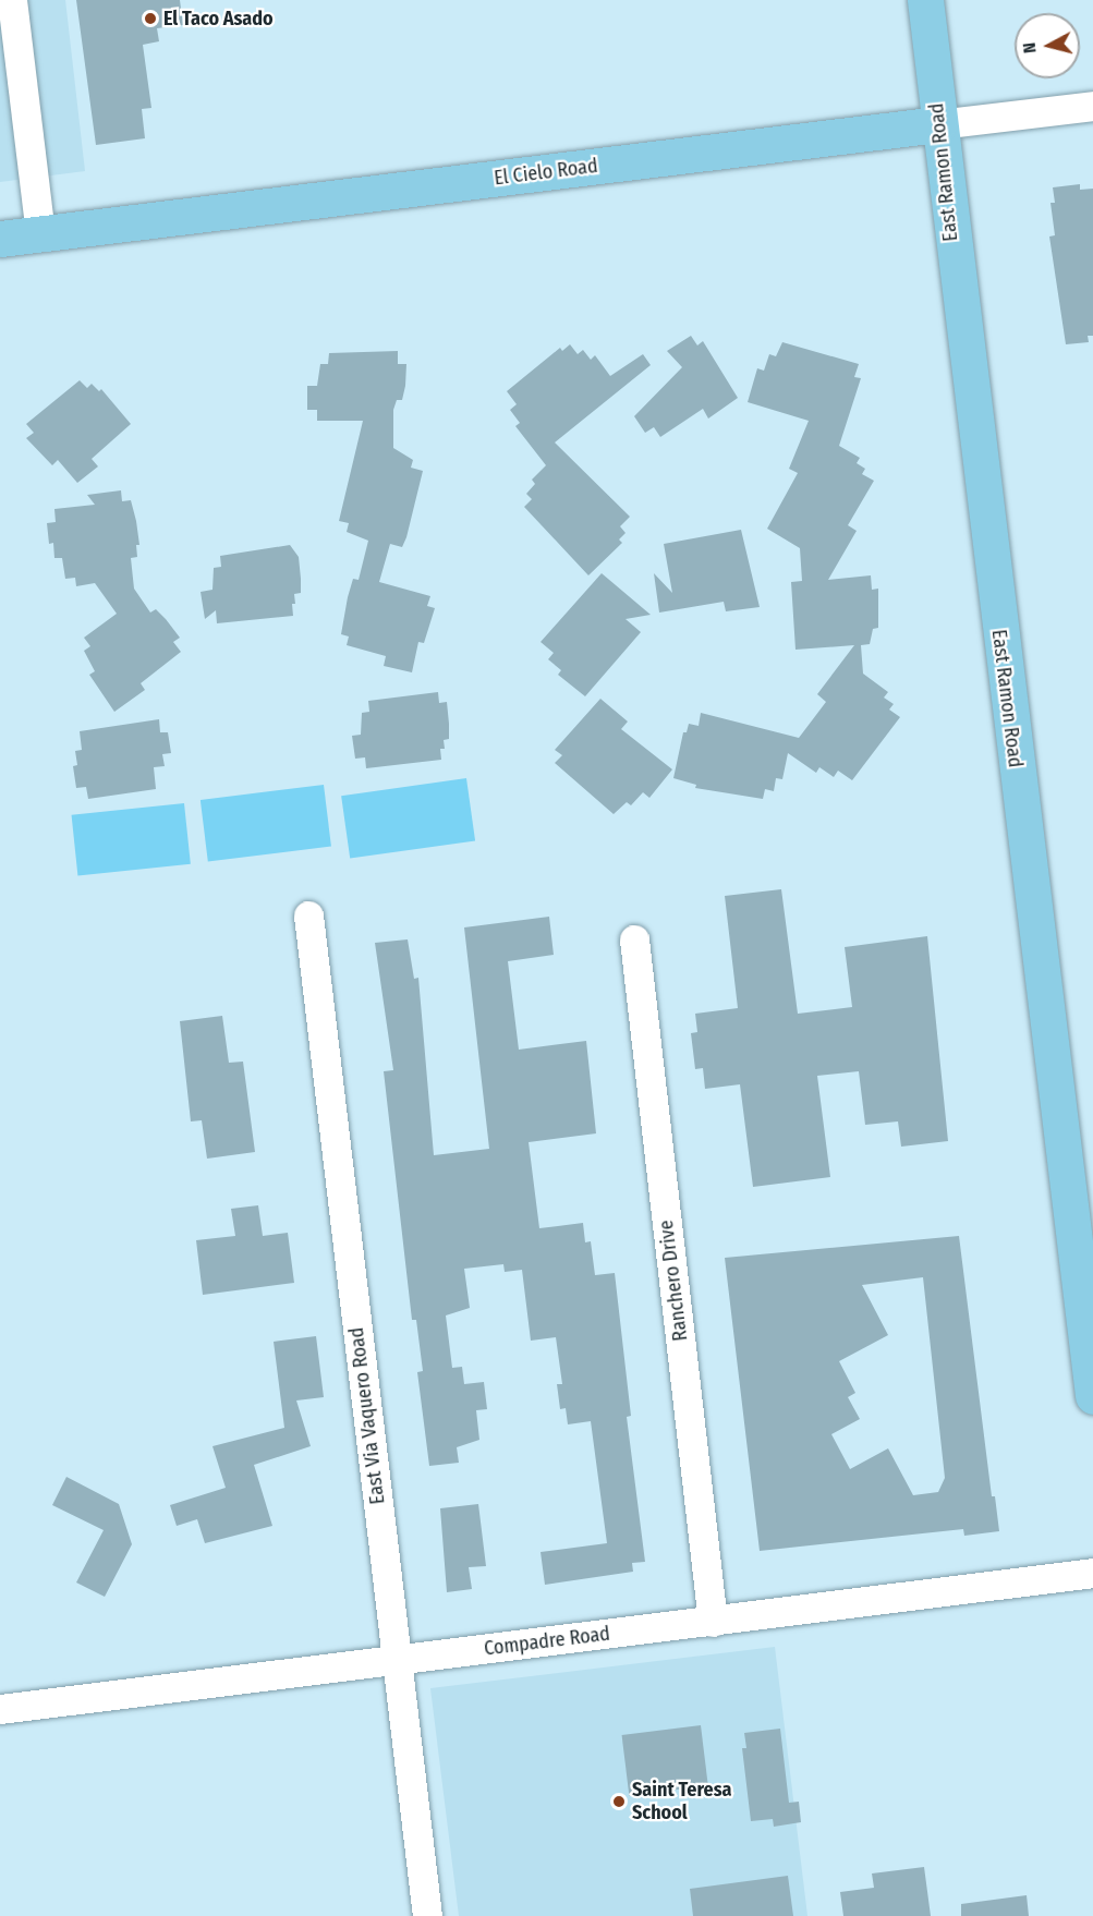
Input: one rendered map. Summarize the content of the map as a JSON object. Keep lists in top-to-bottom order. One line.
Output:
{"streets":{"main road":["El Cielo Road","East Ramon Road"],"street":["Ranchero Drive","East Via Vaquero Road","Compadre Road"]},"crossings":[["El Cielo Road","East Ramon Road"],["Ranchero Drive","Compadre Road"],["East Via Vaquero Road","Compadre Road"]],"places":["El Taco Asado","Saint Teresa School"],"north":"left"}
